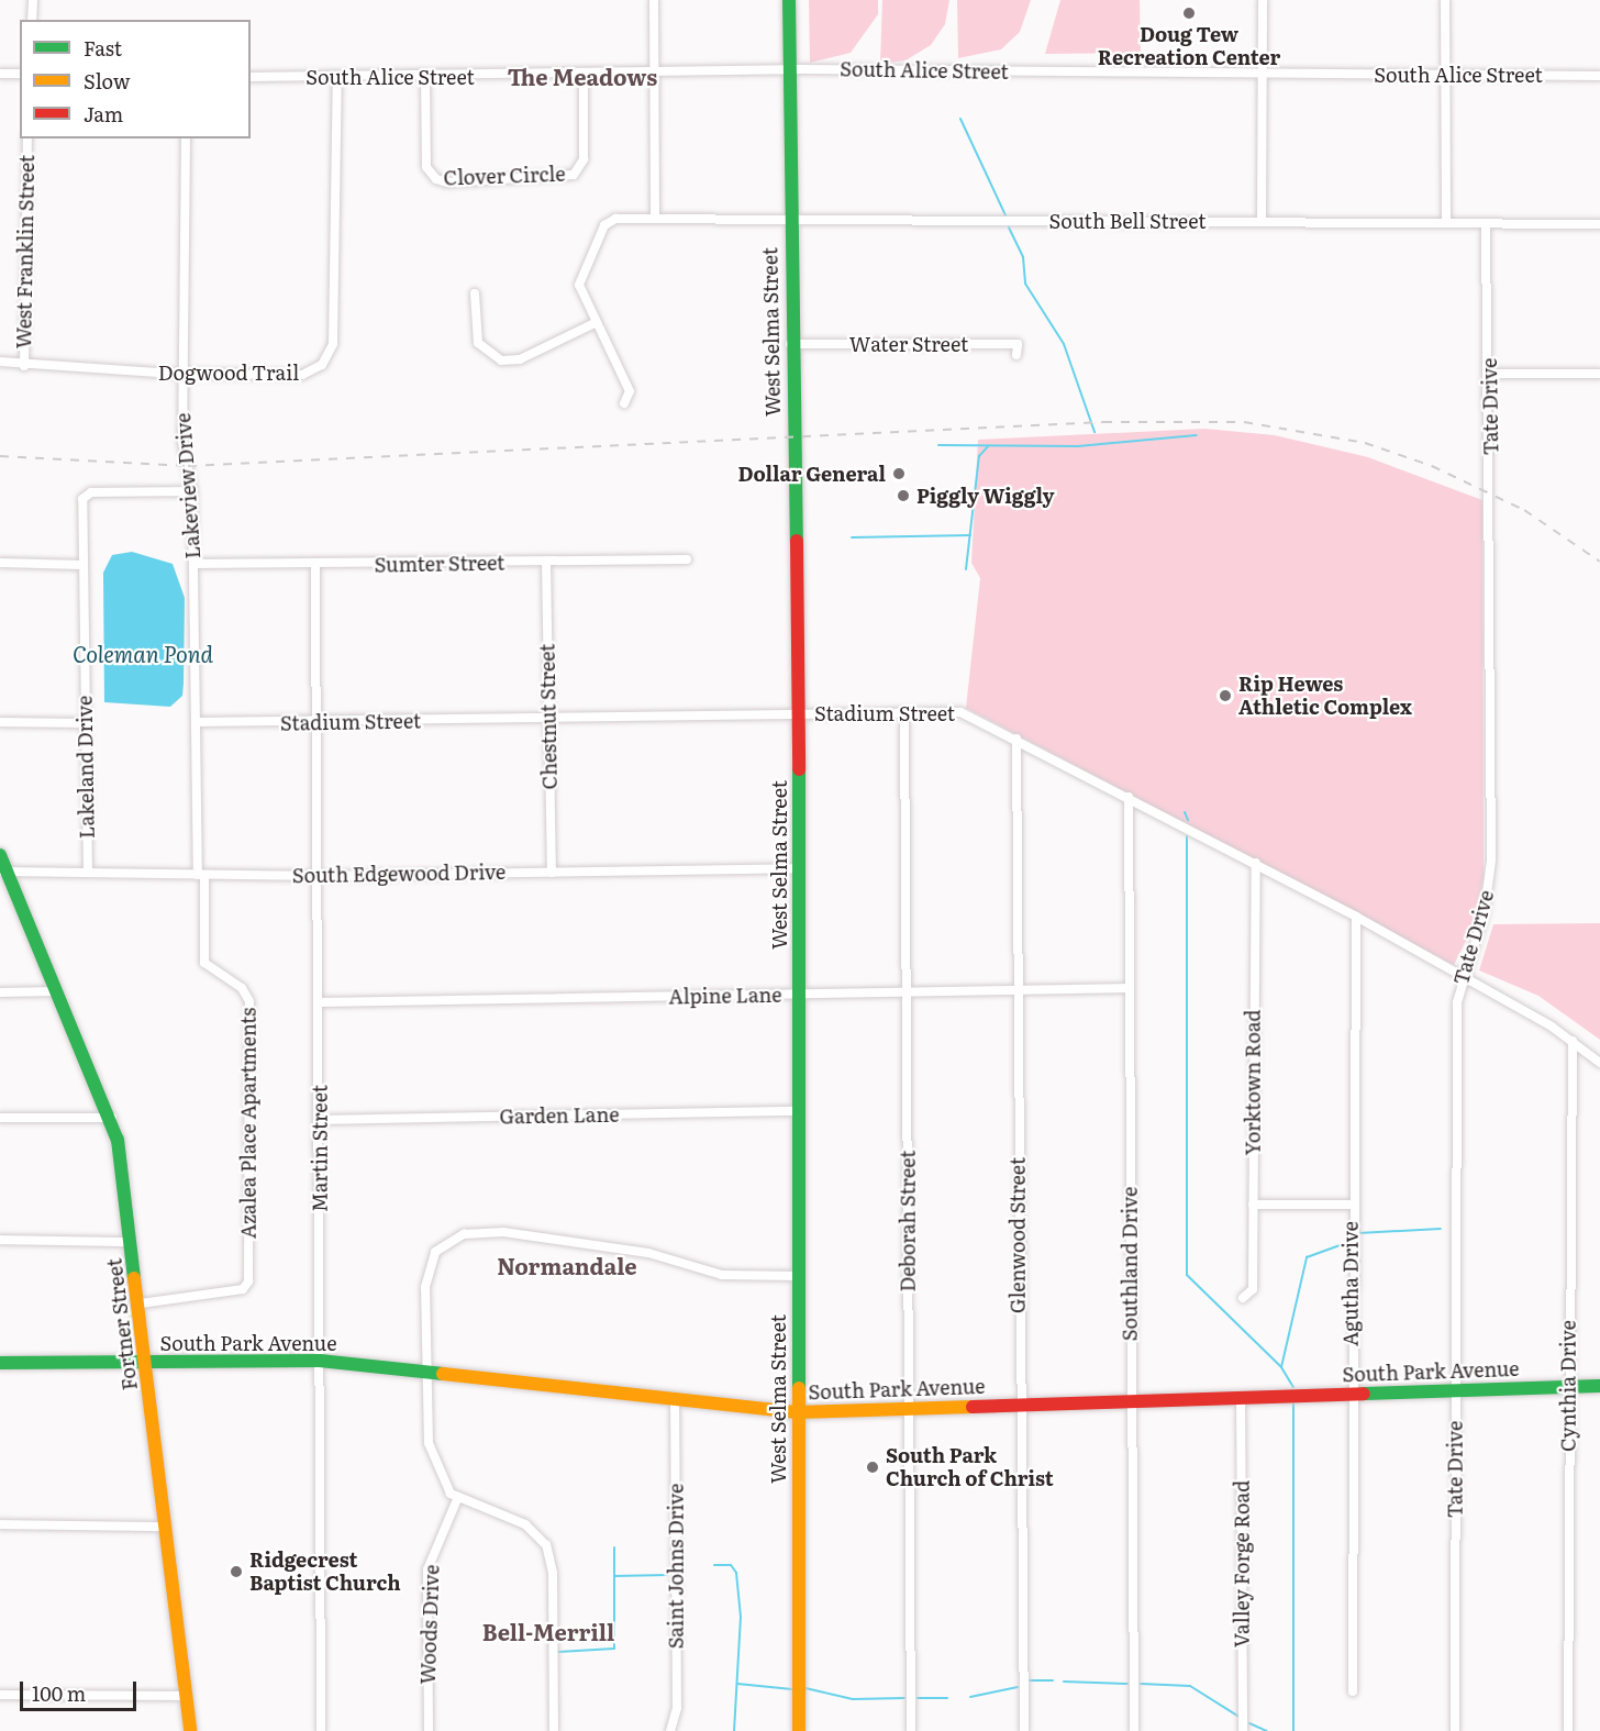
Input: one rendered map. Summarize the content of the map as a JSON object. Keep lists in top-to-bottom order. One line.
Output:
{"streets":{"street":["South Alice Street","Clover Circle","South Bell Street","West Franklin Street","West Selma Street","Water Street","Dogwood Trail","Tate Drive","Lakeview Drive","Sumter Street","Stadium Street","Chestnut Street","Lakeland Drive","South Edgewood Drive","Alpine Lane","Yorktown Road","Garden Lane","Azalea Place Apartments","Martin Street","Deborah Street","Glenwood Street","Southland Drive","Agutha Drive","Fortner Street","South Park Avenue","Cynthia Drive","Valley Forge Road","Saint Johns Drive","Woods Drive"]},"crossings":[["South Alice Street","Clover Circle"],["South Alice Street","West Selma Street"],["South Alice Street","Dogwood Trail"],["South Bell Street","West Selma Street"],["South Bell Street","Tate Drive"],["West Franklin Street","Dogwood Trail"],["West Selma Street","Water Street"],["West Selma Street","Stadium Street"],["West Selma Street","South Edgewood Drive"],["West Selma Street","Alpine Lane"],["West Selma Street","Garden Lane"],["West Selma Street","South Park Avenue"],["Dogwood Trail","Lakeview Drive"],["Tate Drive","Stadium Street"],["Tate Drive","South Park Avenue"],["Lakeview Drive","Sumter Street"],["Lakeview Drive","Stadium Street"],["Lakeview Drive","Lakeland Drive"],["Lakeview Drive","South Edgewood Drive"],["Lakeview Drive","Azalea Place Apartments"],["Sumter Street","Chestnut Street"],["Sumter Street","Martin Street"],["Stadium Street","Chestnut Street"],["Stadium Street","Yorktown Road"],["Stadium Street","Martin Street"],["Stadium Street","Deborah Street"],["Stadium Street","Glenwood Street"],["Stadium Street","Southland Drive"],["Stadium Street","Agutha Drive"],["Stadium Street","Cynthia Drive"],["Chestnut Street","South Edgewood Drive"],["Lakeland Drive","South Edgewood Drive"],["South Edgewood Drive","Azalea Place Apartments"],["South Edgewood Drive","Martin Street"],["South Edgewood Drive","Fortner Street"],["Alpine Lane","Martin Street"],["Alpine Lane","Deborah Street"],["Alpine Lane","Glenwood Street"],["Alpine Lane","Southland Drive"],["Garden Lane","Martin Street"],["Azalea Place Apartments","Fortner Street"],["Martin Street","South Park Avenue"],["Deborah Street","South Park Avenue"],["Glenwood Street","South Park Avenue"],["Southland Drive","South Park Avenue"],["Agutha Drive","South Park Avenue"],["Fortner Street","South Park Avenue"],["South Park Avenue","Cynthia Drive"],["South Park Avenue","Valley Forge Road"],["South Park Avenue","Saint Johns Drive"]],"districts":["The Meadows","Normandale","Bell-Merrill"],"water":["Coleman Pond"],"places":["Doug Tew Recreation Center","Dollar General","Piggly Wiggly","Rip Hewes Athletic Complex","South Park Church of Christ","Ridgecrest Baptist Church"],"legend":["Fast","Slow","Jam"],"scale_bar":"100 m"}
